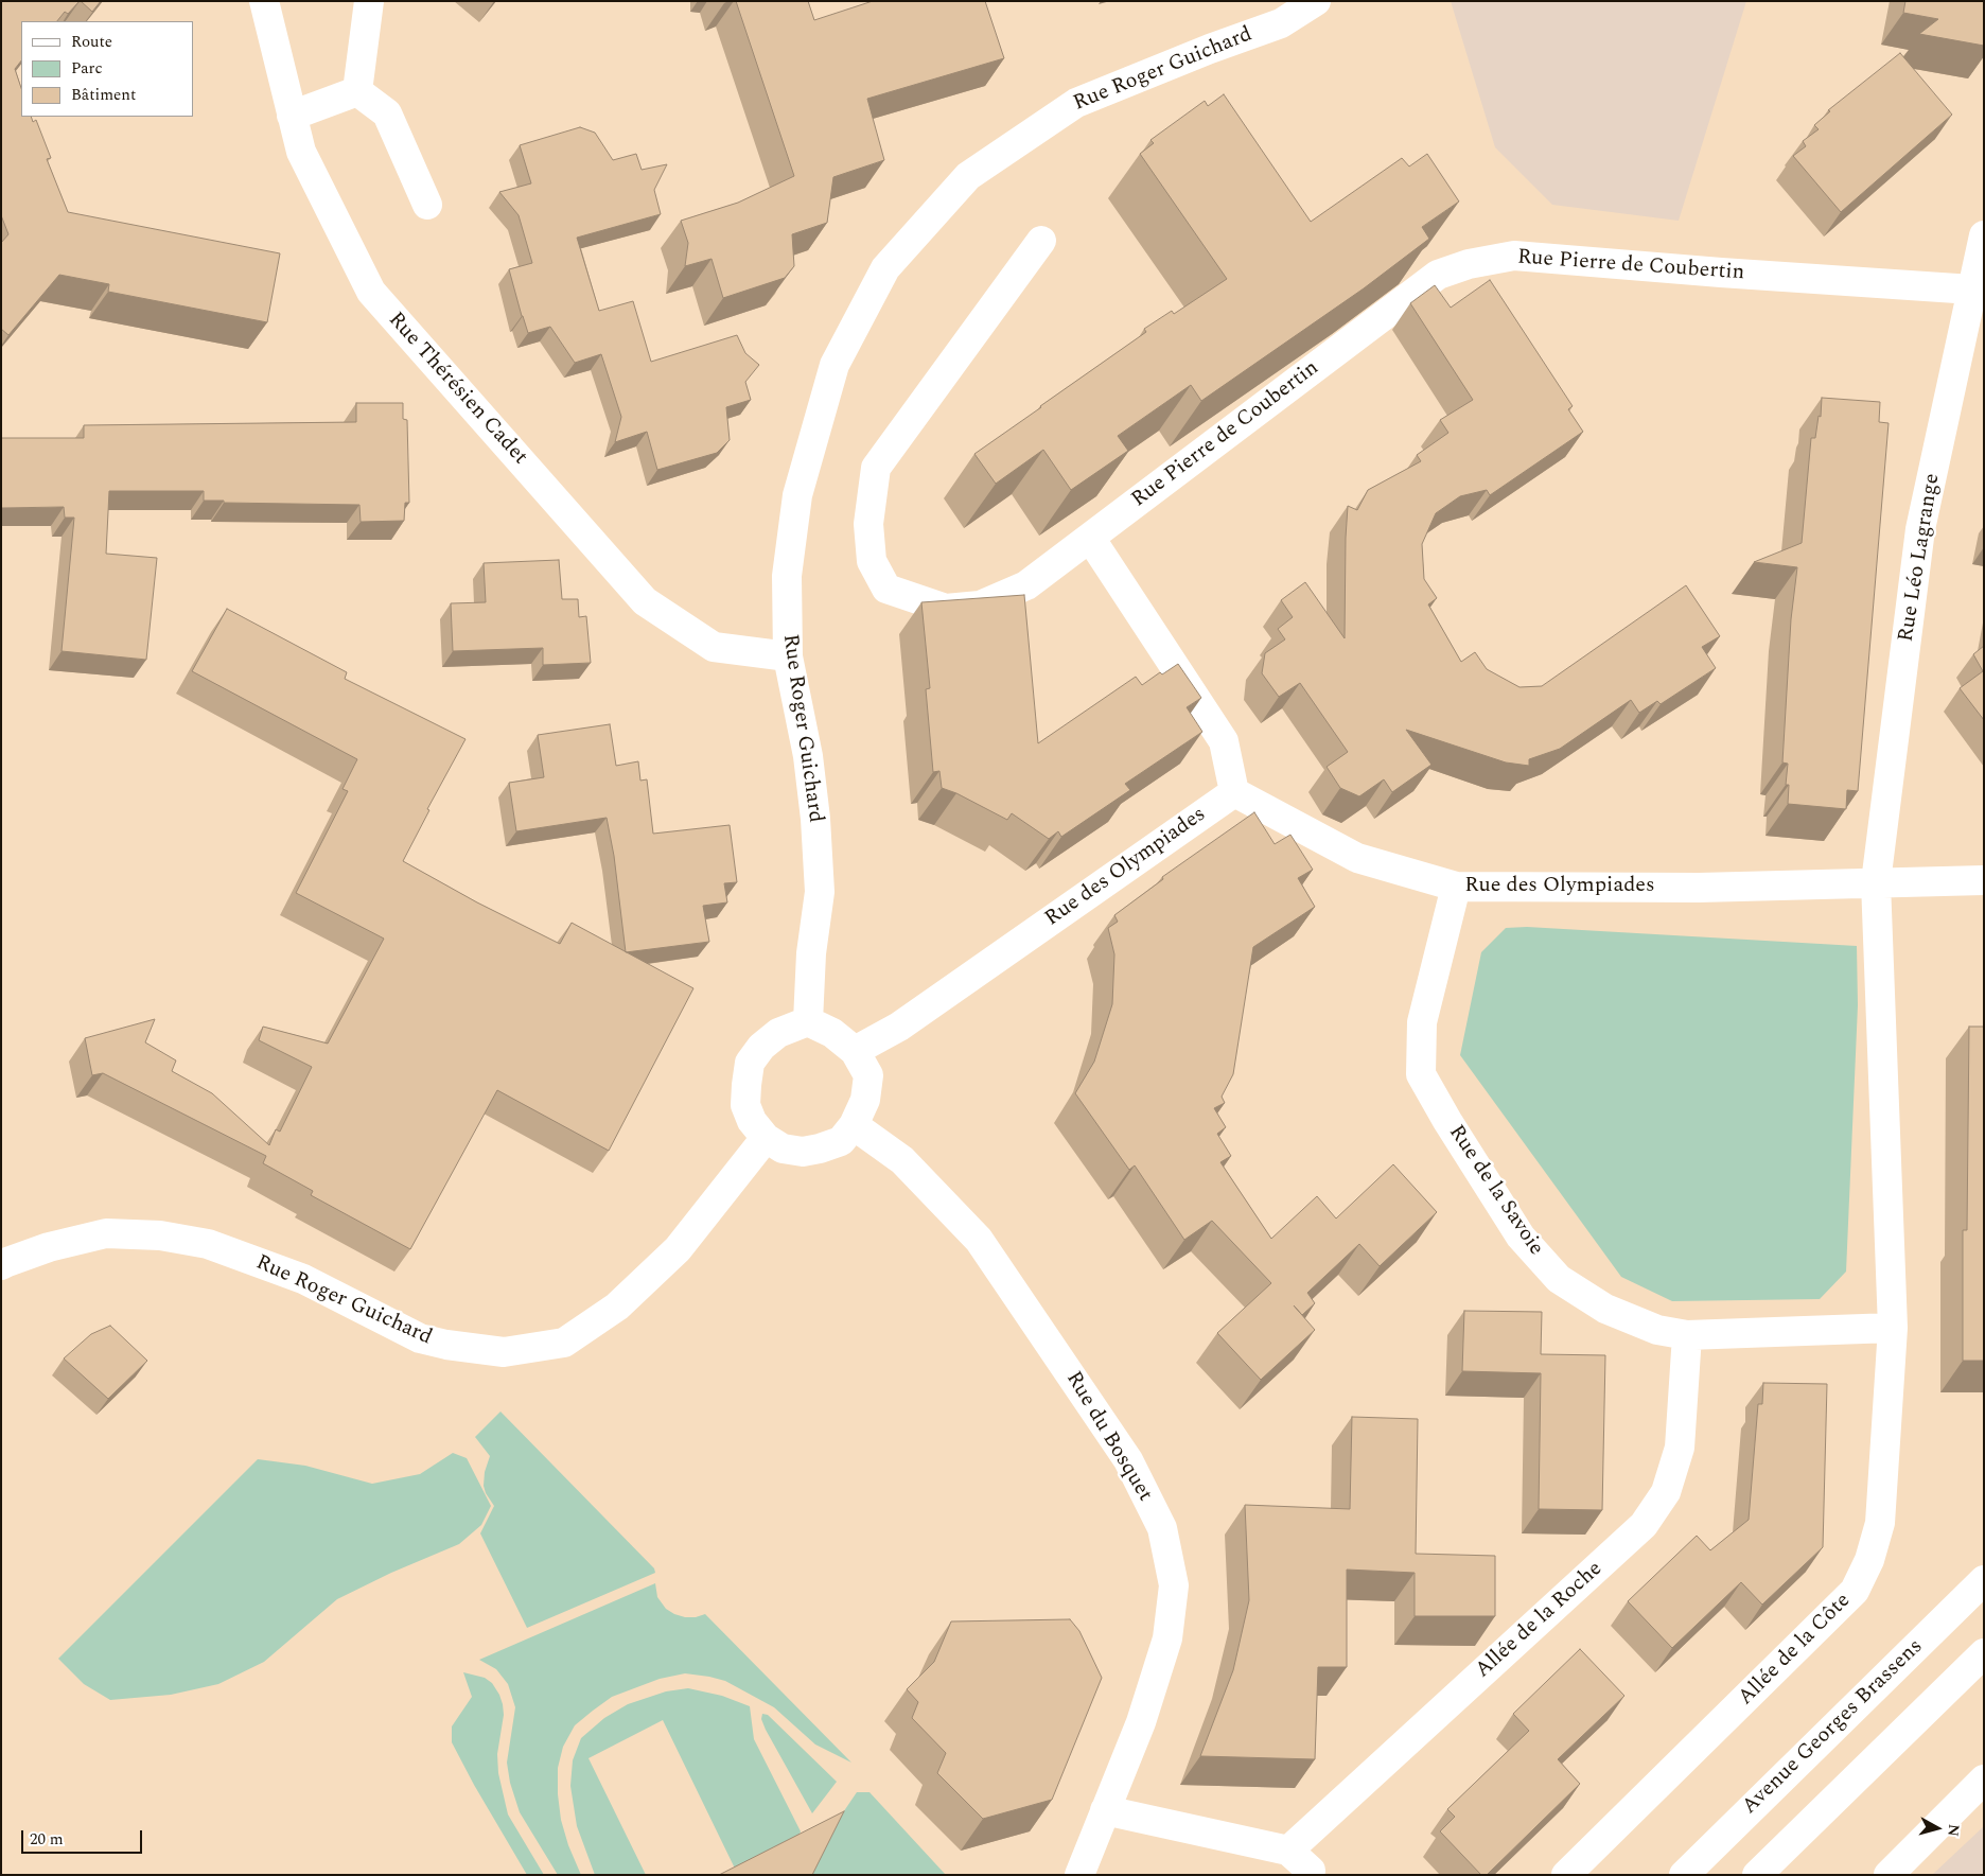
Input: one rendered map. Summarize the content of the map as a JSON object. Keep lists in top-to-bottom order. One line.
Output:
{"streets":{"street":["Rue Roger Guichard","Rue Pierre de Coubertin","Rue Thérésien Cadet","Rue Léo Lagrange","Rue des Olympiades","Rue de la Savoie","Rue du Bosquet","Allée de la Roche","Allée de la Côte","Avenue Georges Brassens"]},"crossings":[["Rue Roger Guichard","Rue Thérésien Cadet"],["Rue Roger Guichard","Rue des Olympiades"],["Rue Roger Guichard","Rue du Bosquet"],["Rue Pierre de Coubertin","Rue Léo Lagrange"],["Rue Léo Lagrange","Rue des Olympiades"],["Rue Léo Lagrange","Rue de la Savoie"],["Rue Léo Lagrange","Allée de la Côte"],["Rue des Olympiades","Rue de la Savoie"],["Rue des Olympiades","Rue du Bosquet"],["Rue de la Savoie","Allée de la Roche"],["Rue de la Savoie","Allée de la Côte"]],"legend":["Route","Parc","Bâtiment"],"scale_bar":"20 m","north":"right"}
